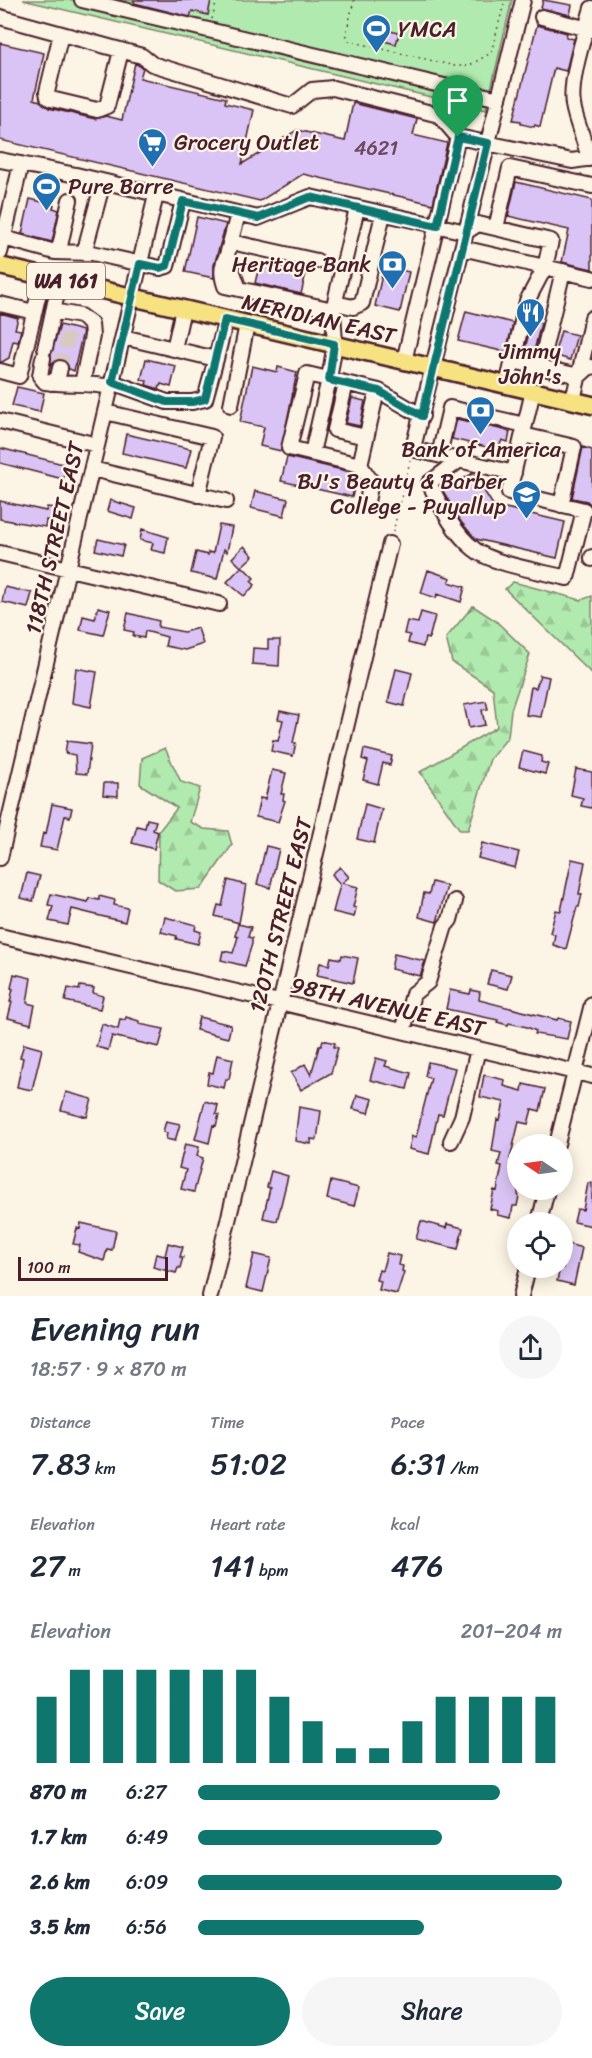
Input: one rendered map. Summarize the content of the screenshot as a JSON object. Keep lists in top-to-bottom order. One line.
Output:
{"streets":{"main road":["WA 161","MERIDIAN EAST"],"street":["118TH STREET EAST","120TH STREET EAST","98TH AVENUE EAST"]},"crossings":[["WA 161","MERIDIAN EAST"],["WA 161","118TH STREET EAST"],["MERIDIAN EAST","118TH STREET EAST"],["120TH STREET EAST","98TH AVENUE EAST"]],"places":{"sports":["YMCA","Pure Barre"],"supermarket":["Grocery Outlet"],"bank":["Heritage Bank","Bank of America"],"restaurant":["Jimmy John's"],"school or university":["BJ's Beauty & Barber College - Puyallup"]},"house_numbers":["4621"],"scale_bar":"100 m","north":"left","page":{"scale":"100 m","heading":["Evening run","18:57 · 9 × 870 m"],"stats":[["Distance","7.83 km"],["Time","51:02"],["Pace","6:31 /km"],["Elevation","27 m"],["Heart rate","141 bpm"],["kcal","476"]],"chart":["Elevation","201–204 m"],"list":[{"name":"870 m","note":"6:27"},{"name":"1.7 km","note":"6:49"},{"name":"2.6 km","note":"6:09"},{"name":"3.5 km","note":"6:56"}],"buttons":["Save","Share"]}}
